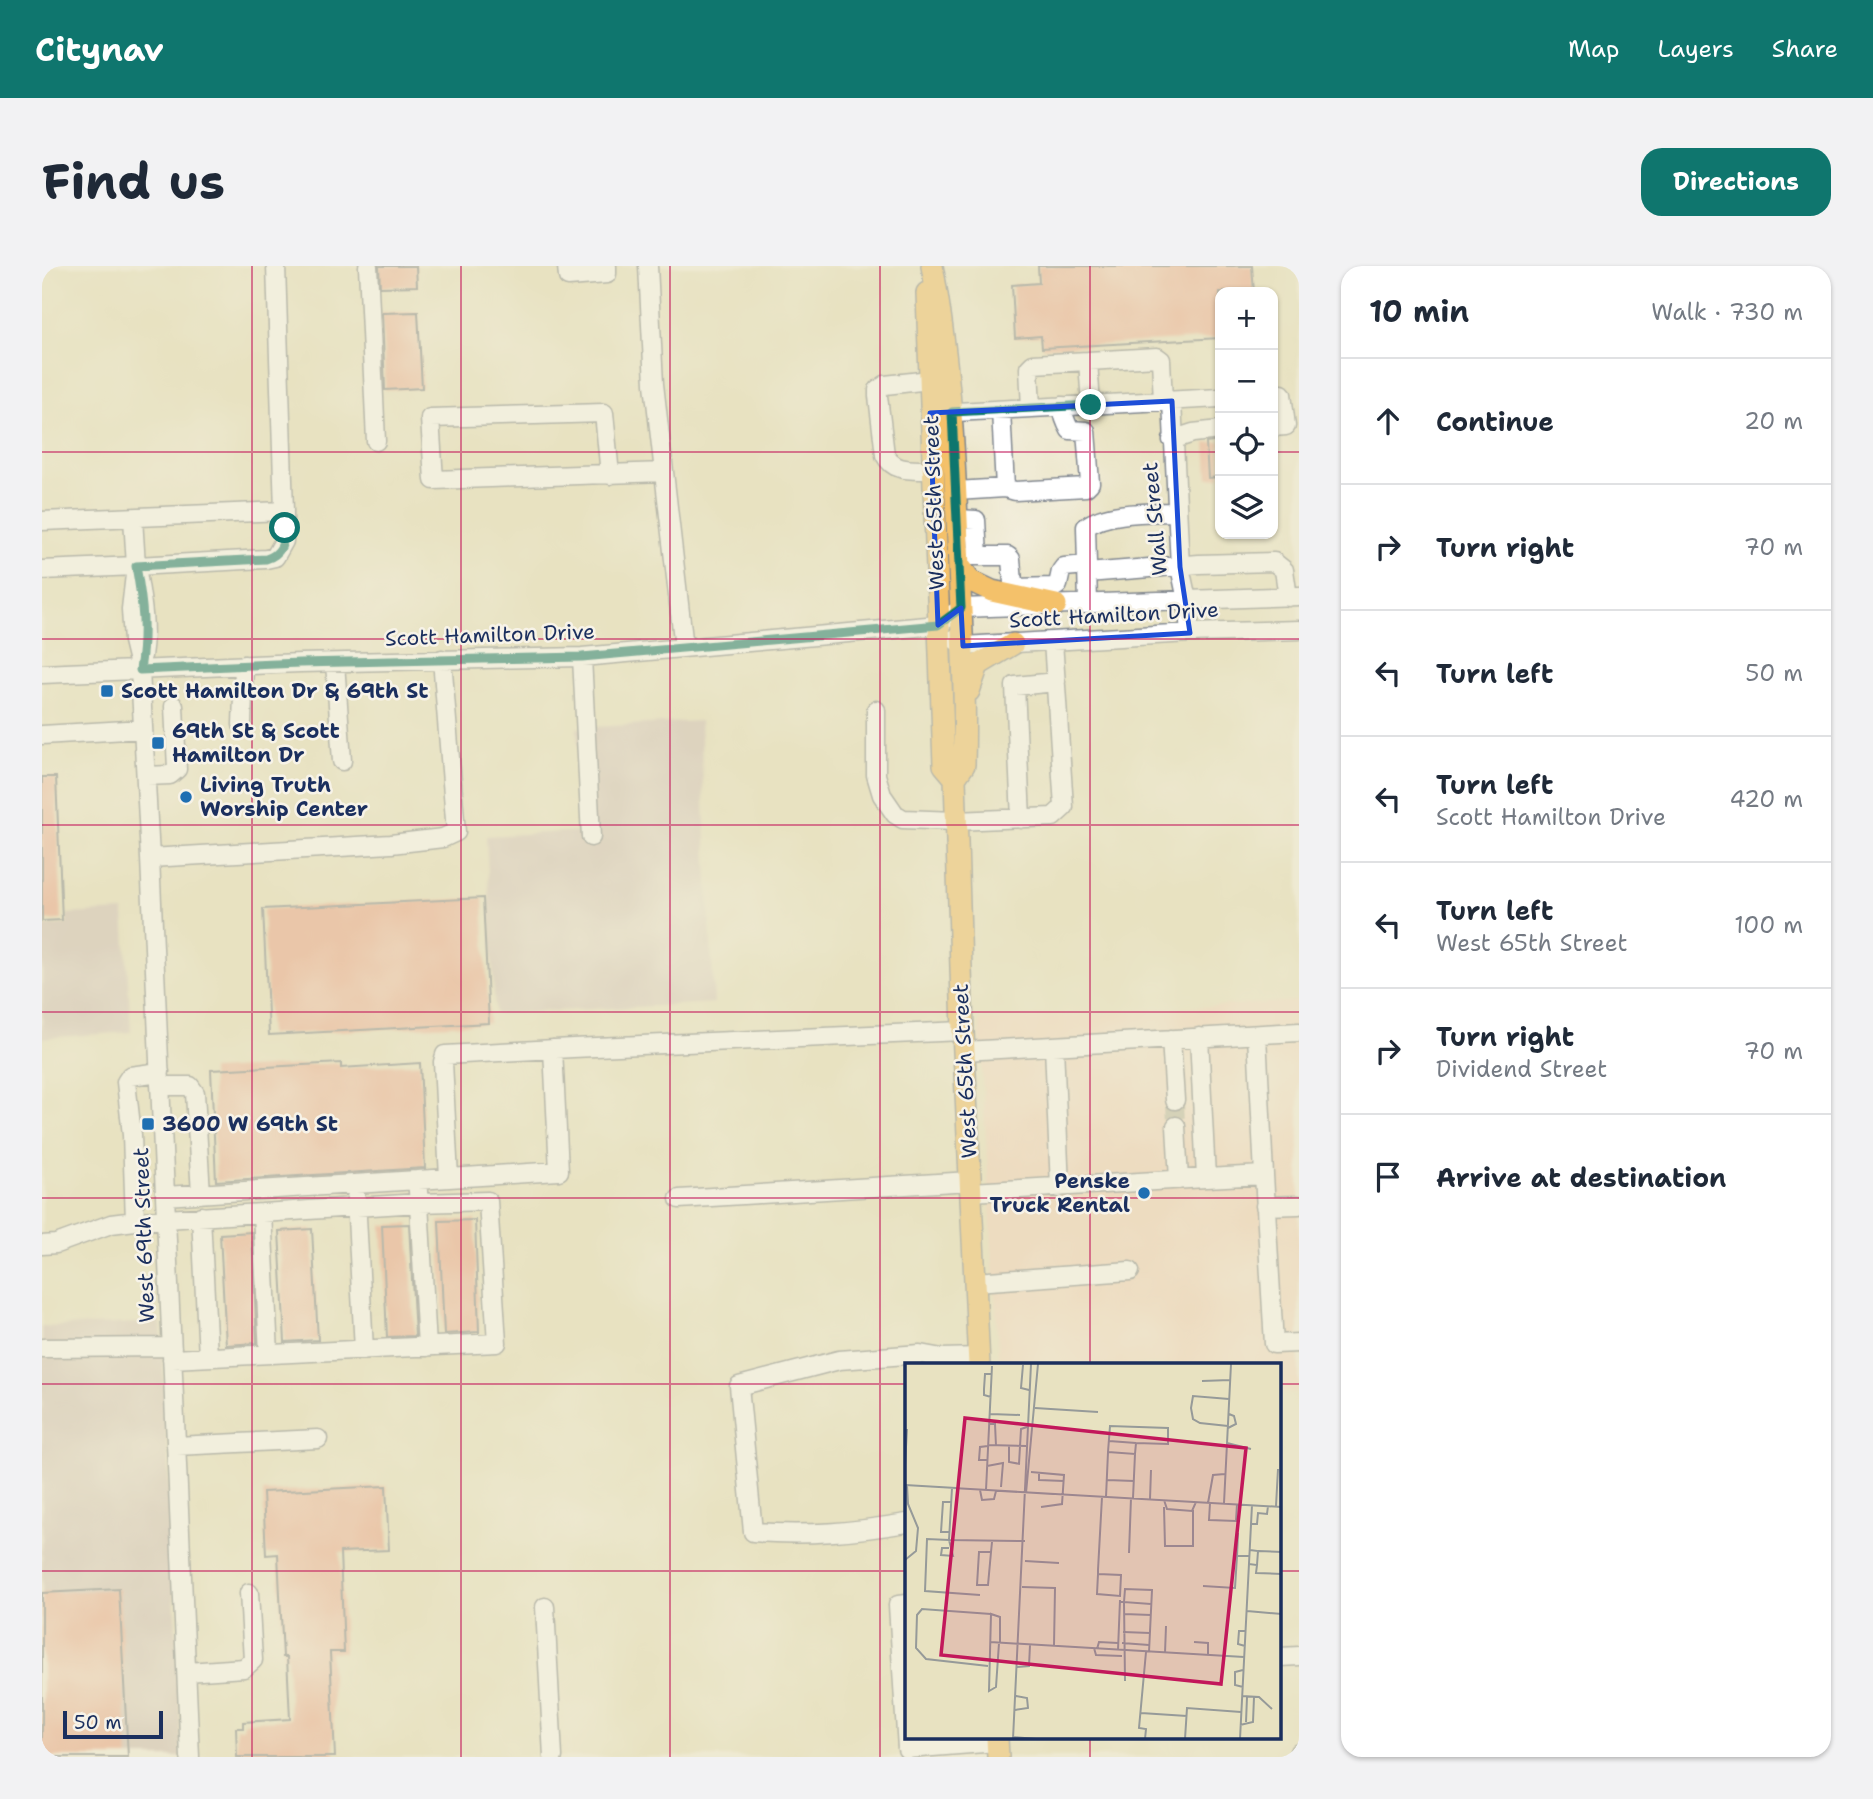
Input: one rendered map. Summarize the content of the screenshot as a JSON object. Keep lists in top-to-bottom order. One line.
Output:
{"streets":{"main road":["West 65th Street"],"street":["Wall Street","Scott Hamilton Drive","West 69th Street"]},"crossings":[["West 65th Street","Scott Hamilton Drive"],["Wall Street","Scott Hamilton Drive"],["Scott Hamilton Drive","West 69th Street"]],"places":{"transit":["Scott Hamilton Dr & 69th St","69th St & Scott Hamilton Dr","3600 W 69th St"],"other":["Living Truth Worship Center","Penske Truck Rental"]},"scale_bar":"50 m","page":{"header":"Citynav","nav":["Map","Layers","Share"],"buttons":"Directions","title":"Find us","heading":["10 min","Walk · 730 m"],"map_buttons":["+","−"],"list":[["Continue","20 m"],["Turn right","70 m"],["Turn left","50 m"],["Turn left","Scott Hamilton Drive","420 m"],["Turn left","West 65th Street","100 m"],["Turn right","Dividend Street","70 m"],"Arrive at destination"],"scale":"50 m"}}
